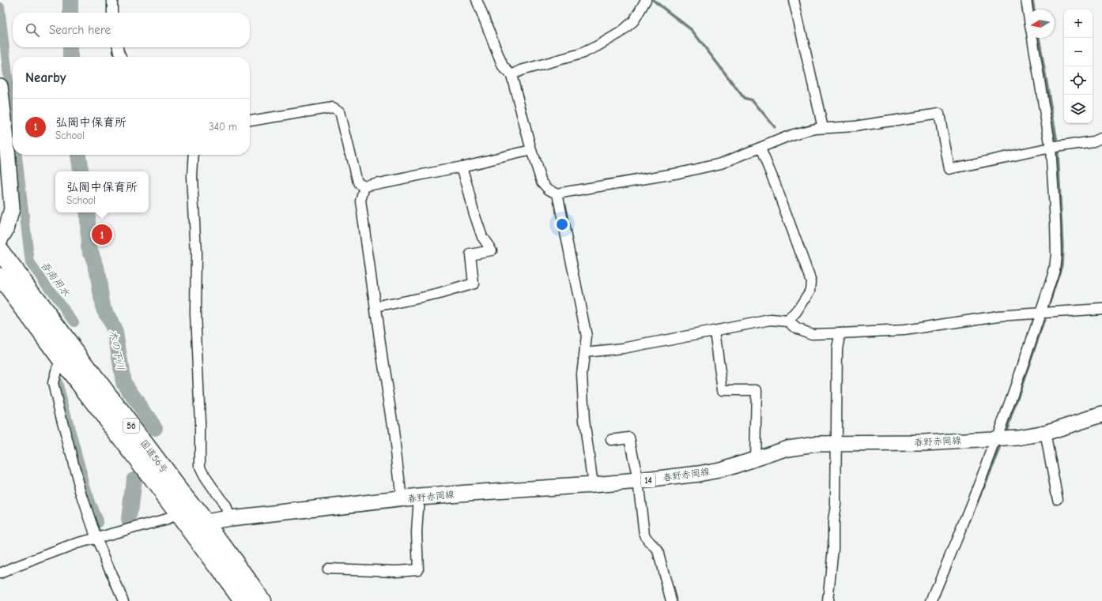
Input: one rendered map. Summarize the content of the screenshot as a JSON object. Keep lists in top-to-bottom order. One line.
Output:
{"streets":{"highway":["56","国道56号"],"main road":["春野赤岡線","14"]},"crossings":[["春野赤岡線","国道56号"]],"water":["吾南用水","木の下川"],"north":"left","page":{"map_buttons":["+","−"],"search":"Search here","heading":"Nearby","list":[{"mark":"1","name":"弘岡中保育所","note":"School","value":"340 m"}],"popup":["弘岡中保育所","School"],"pins":"1"}}
